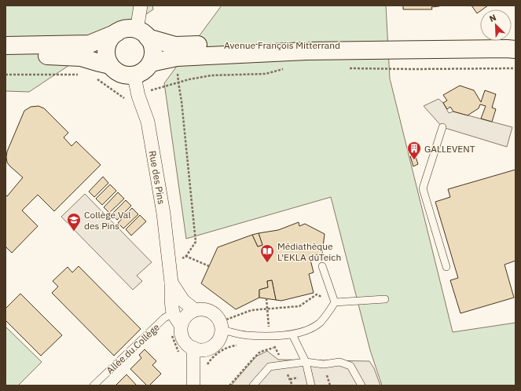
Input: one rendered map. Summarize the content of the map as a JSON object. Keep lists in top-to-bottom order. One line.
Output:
{"streets":{"main road":["Avenue François Mitterrand"],"street":["Rue des Pins"],"lane":["Allée du Collège"]},"crossings":[["Avenue François Mitterrand","Rue des Pins"],["Rue des Pins","Allée du Collège"]],"places":{"building":["GALLEVENT"],"school or university":["Collège Val des Pins"],"library":["Médiathèque L'EKLA duTeich"]},"north":"top left"}
